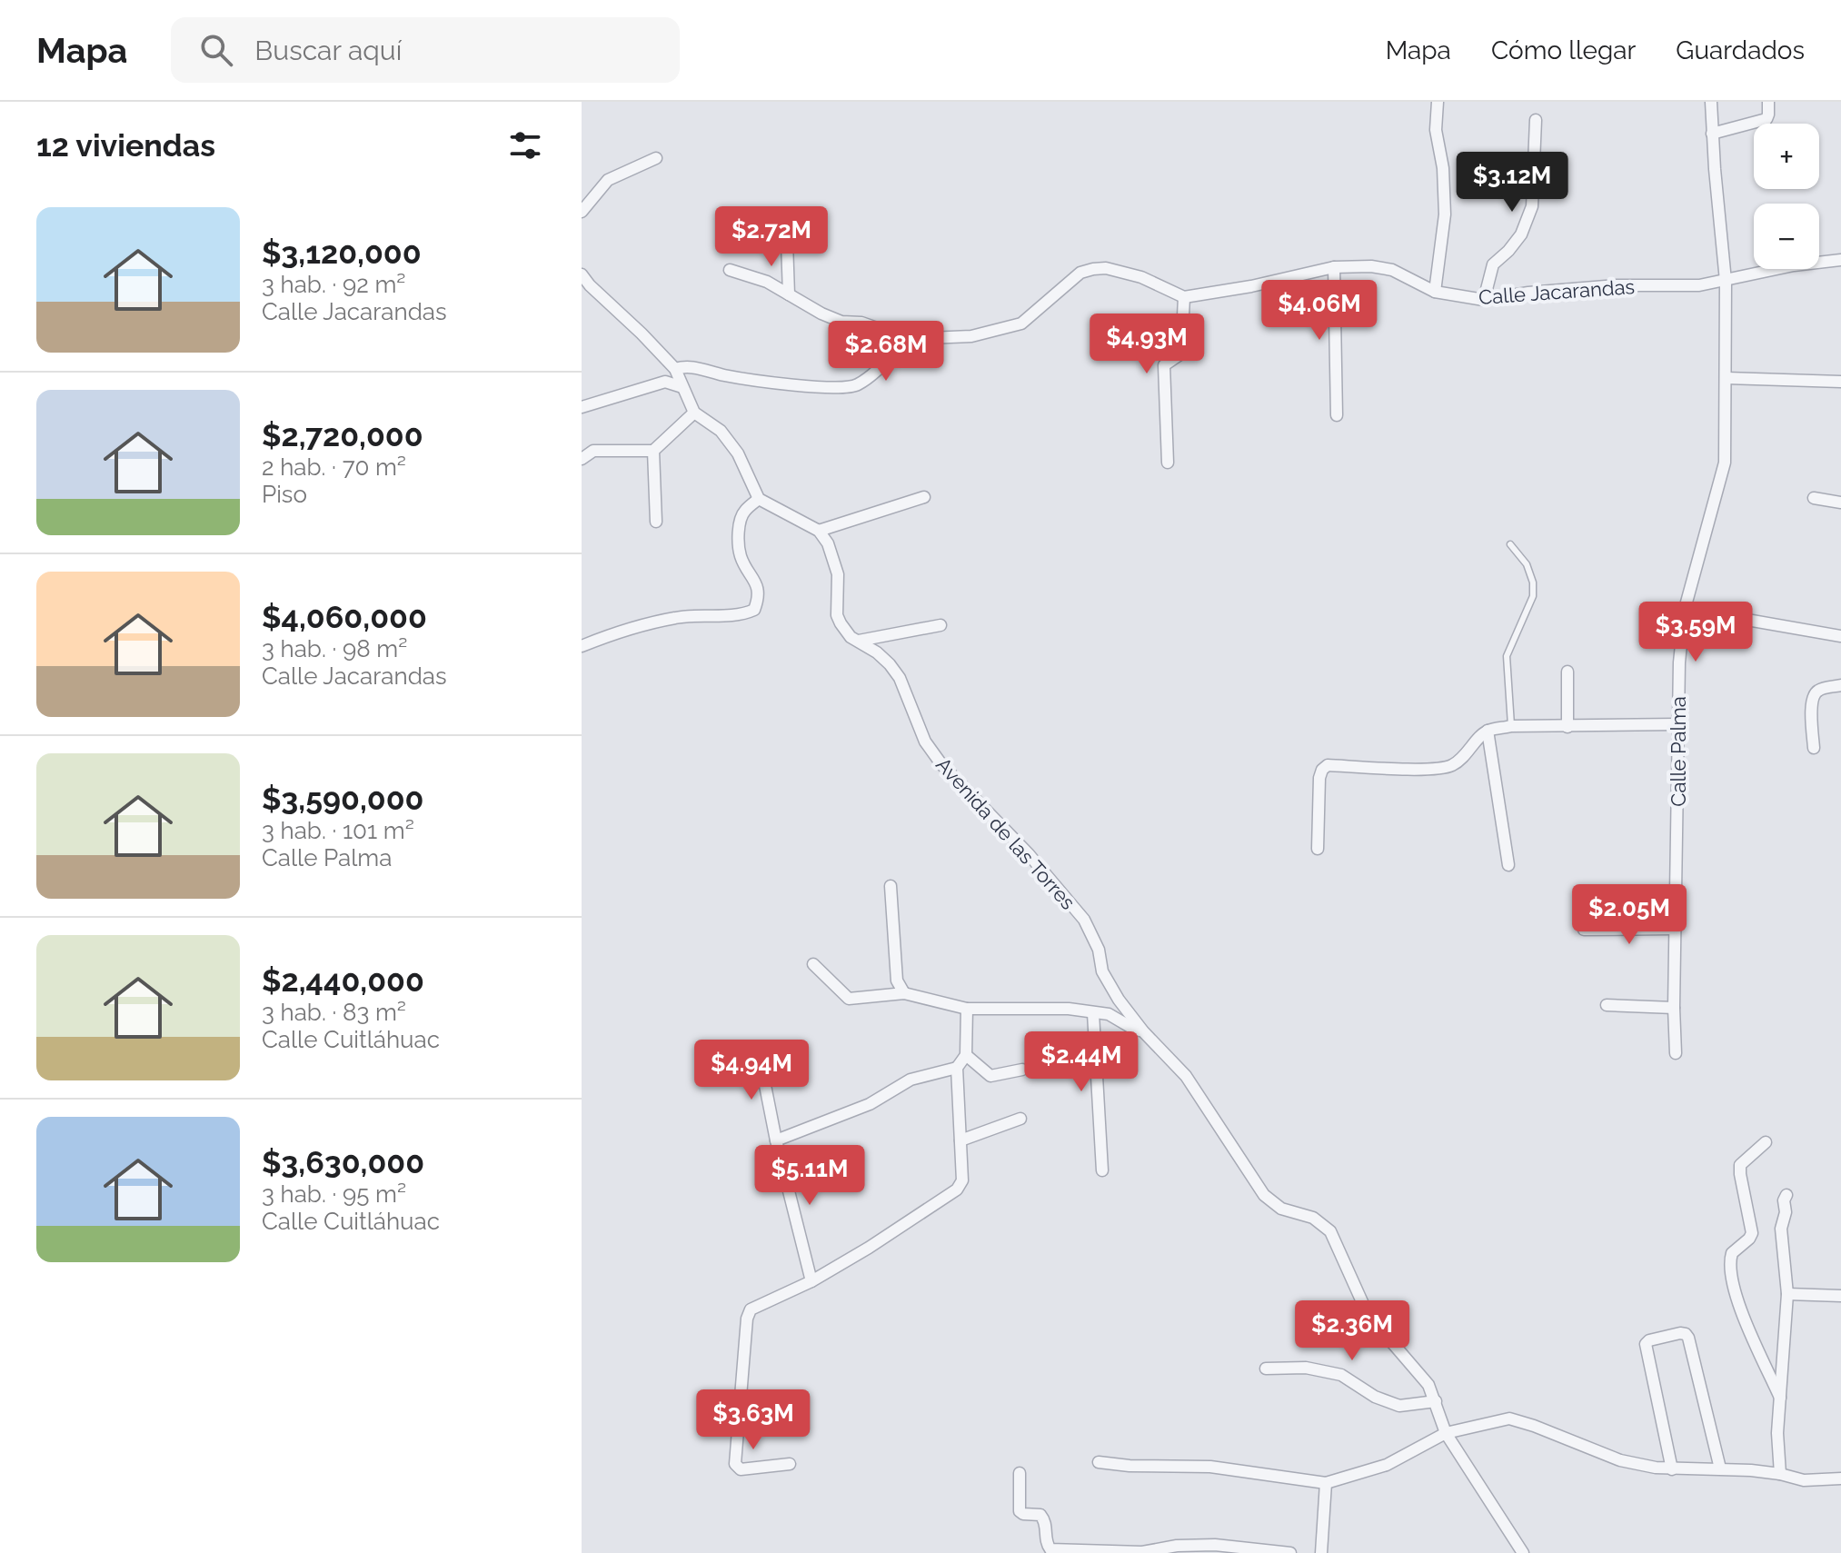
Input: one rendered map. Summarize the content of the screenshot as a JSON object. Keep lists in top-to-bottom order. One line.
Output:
{"streets":{"street":["Calle Jacarandas","Calle Palma","Avenida de las Torres"]},"crossings":[["Calle Jacarandas","Calle Palma"]],"page":{"header":"Mapa","search":"Buscar aquí","nav":["Mapa","Cómo llegar","Guardados"],"heading":"12 viviendas","map_buttons":["+","−"],"price":["$3.12M","$2.72M","$4.06M","$4.93M","$2.68M","$3.59M","$2.05M","$2.44M","$4.94M","$5.11M","$2.36M","$3.63M"],"list":[{"name":"$3,120,000","note":"3 hab. · 92 m² · Calle Jacarandas"},{"name":"$2,720,000","note":"2 hab. · 70 m² · Piso"},{"name":"$4,060,000","note":"3 hab. · 98 m² · Calle Jacarandas"},{"name":"$3,590,000","note":"3 hab. · 101 m² · Calle Palma"},{"name":"$2,440,000","note":"3 hab. · 83 m² · Calle Cuitláhuac"},{"name":"$3,630,000","note":"3 hab. · 95 m² · Calle Cuitláhuac"}]}}
